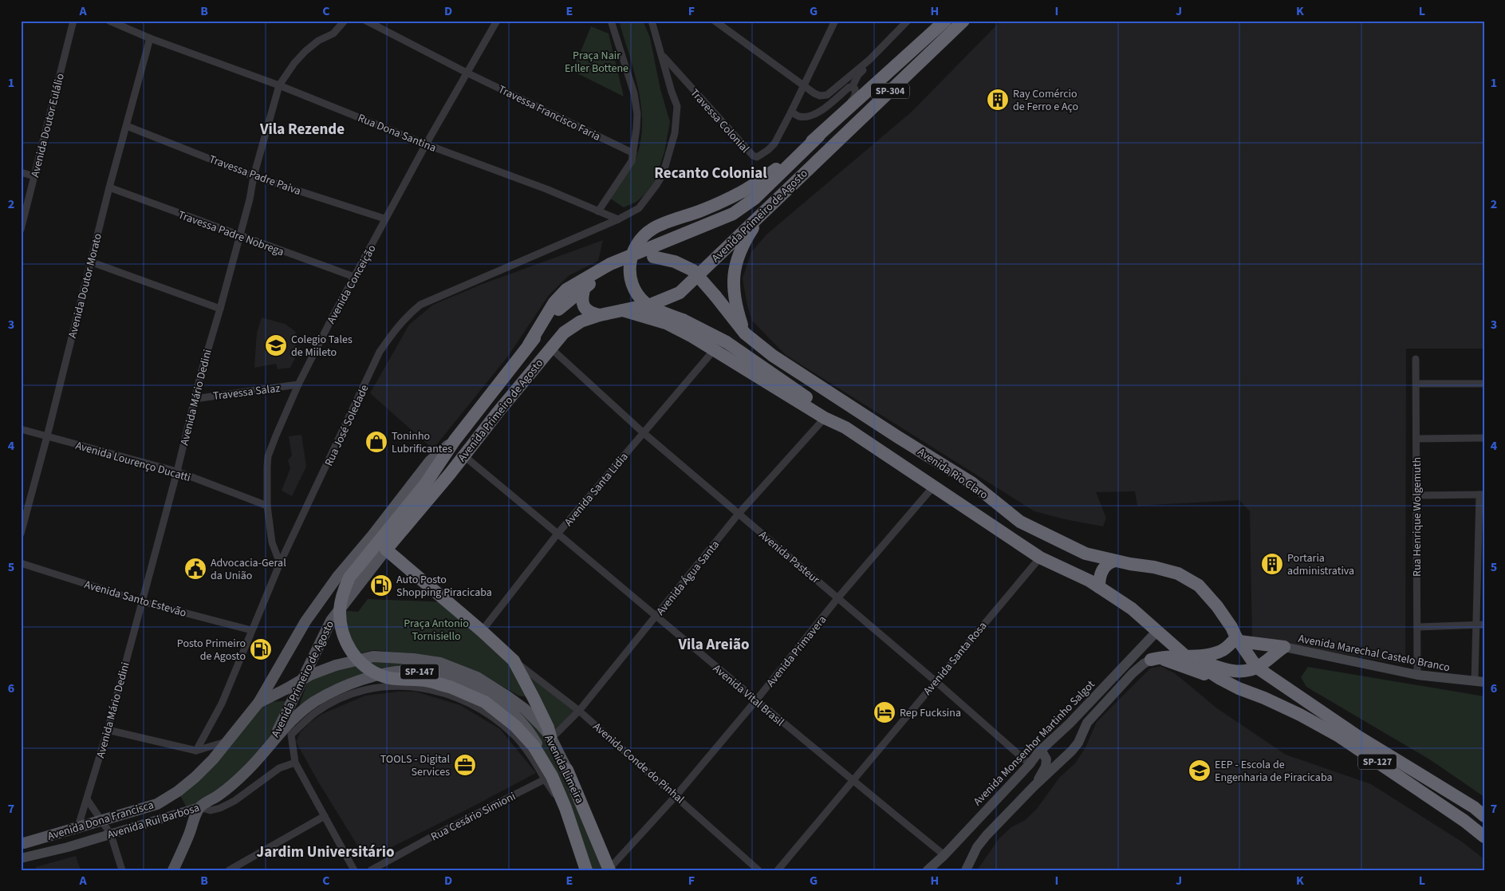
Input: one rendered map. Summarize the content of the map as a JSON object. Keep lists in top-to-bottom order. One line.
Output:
{"streets":{"highway":["SP-304","Avenida Primeiro de Agosto","Avenida Rio Claro","SP-147","SP-127","Avenida Conde do Pinhal","Avenida Limeira"],"main road":["Avenida Marechal Castelo Branco","Avenida Monsenhor Martinho Salgot","Avenida Dona Francisca","Avenida Rui Barbosa"],"street":["Travessa Francisco Faria","Travessa Colonial","Avenida Doutor Eulálio","Rua Dona Santina","Travessa Padre Paiva","Travessa Padre Nobrega","Avenida Conceição","Avenida Doutor Morato","Travessa Salaz","Avenida Mário Dedini","Rua José Soledade","Avenida Lourenço Ducatti","Avenida Santa Lidia","Rua Henrique Wolgemuth","Avenida Pasteur","Avenida Água Santa","Avenida Santo Estevão","Avenida Primavera","Avenida Santa Rosa","Avenida Vital Brasil","Rua Cesário Simioni"]},"crossings":[["SP-304","Avenida Primeiro de Agosto"],["Travessa Francisco Faria","Avenida Conceição"],["Travessa Colonial","Rua José Soledade"],["Rua Dona Santina","Avenida Conceição"],["Rua Dona Santina","Avenida Doutor Morato"],["Rua Dona Santina","Avenida Mário Dedini"],["Rua Dona Santina","Rua José Soledade"],["Travessa Padre Paiva","Avenida Conceição"],["Travessa Padre Paiva","Avenida Doutor Morato"],["Travessa Padre Paiva","Avenida Mário Dedini"],["Avenida Primeiro de Agosto","Avenida Rio Claro"],["Avenida Primeiro de Agosto","Avenida Pasteur"],["Avenida Primeiro de Agosto","Avenida Vital Brasil"],["Avenida Primeiro de Agosto","Avenida Conde do Pinhal"],["Avenida Primeiro de Agosto","Avenida Limeira"],["Avenida Primeiro de Agosto","Avenida Dona Francisca"],["Avenida Primeiro de Agosto","Avenida Rui Barbosa"],["Travessa Padre Nobrega","Avenida Conceição"],["Travessa Padre Nobrega","Avenida Doutor Morato"],["Travessa Padre Nobrega","Avenida Mário Dedini"],["Avenida Conceição","Travessa Salaz"],["Avenida Conceição","Rua José Soledade"],["Avenida Conceição","Avenida Lourenço Ducatti"],["Avenida Doutor Morato","Avenida Lourenço Ducatti"],["Travessa Salaz","Avenida Mário Dedini"],["Avenida Mário Dedini","Avenida Lourenço Ducatti"],["Avenida Mário Dedini","Avenida Santo Estevão"],["Avenida Mário Dedini","Avenida Dona Francisca"],["Rua José Soledade","Avenida Santo Estevão"],["Avenida Rio Claro","Avenida Santa Lidia"],["Avenida Rio Claro","Avenida Água Santa"],["Avenida Rio Claro","Avenida Primavera"],["Avenida Rio Claro","Avenida Santa Rosa"],["Avenida Rio Claro","Avenida Monsenhor Martinho Salgot"],["Avenida Rio Claro","SP-127"],["Avenida Santa Lidia","Avenida Pasteur"],["Avenida Santa Lidia","Avenida Vital Brasil"],["Avenida Santa Lidia","Avenida Conde do Pinhal"],["Rua Henrique Wolgemuth","Avenida Marechal Castelo Branco"],["Avenida Pasteur","Avenida Água Santa"],["Avenida Pasteur","Avenida Primavera"],["Avenida Pasteur","Avenida Santa Rosa"],["Avenida Pasteur","Avenida Monsenhor Martinho Salgot"],["Avenida Água Santa","Avenida Vital Brasil"],["Avenida Água Santa","Avenida Conde do Pinhal"],["Avenida Água Santa","Avenida Limeira"],["Avenida Primavera","Avenida Vital Brasil"],["Avenida Primavera","Avenida Conde do Pinhal"],["Avenida Primavera","Avenida Limeira"],["Avenida Santa Rosa","Avenida Vital Brasil"],["Avenida Vital Brasil","Avenida Monsenhor Martinho Salgot"],["Avenida Conde do Pinhal","Avenida Limeira"],["Avenida Limeira","Rua Cesário Simioni"],["Avenida Limeira","Avenida Dona Francisca"],["Avenida Limeira","Avenida Rui Barbosa"]],"districts":["Vila Rezende","Recanto Colonial","Vila Areião","Jardim Universitário"],"parks":["Praça Nair Erller Bottene","Praça Antonio Tornisiello"],"places":{"building":["Ray Comércio de Ferro e Aço","Portaria administrativa"],"school or university":["Colegio Tales de Miileto","EEP - Escola de Engenharia de Piracicaba"],"shop":["Toninho Lubrificantes"],"public building":["Advocacia-Geral da União"],"fuel station":["Auto Posto Shopping Piracicaba","Posto Primeiro de Agosto"],"hotel":["Rep Fucksina"],"office":["TOOLS - Digital Services"]},"grid":{"columns":["A","B","C","D","E","F","G","H","I","J","K","L"],"rows":["1","2","3","4","5","6","7"]}}
